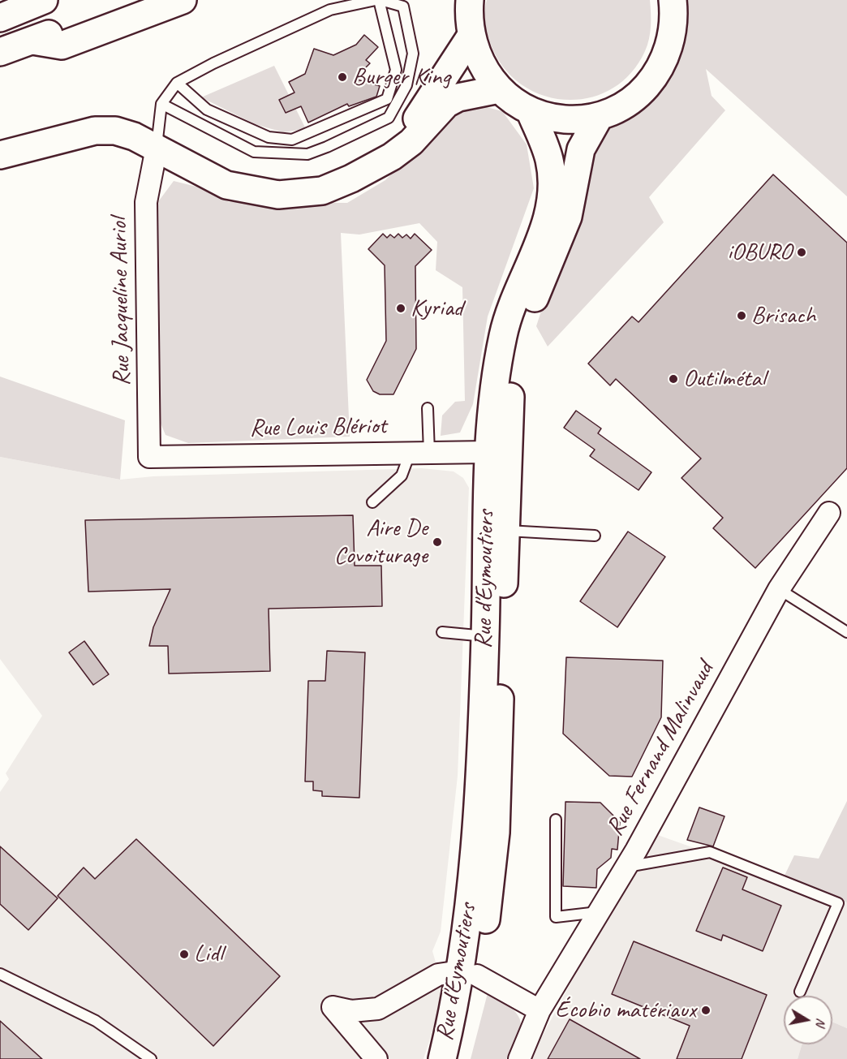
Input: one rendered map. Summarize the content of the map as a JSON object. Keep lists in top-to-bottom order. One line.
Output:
{"streets":{"main road":["Rue d'Eymoutiers"],"street":["Rue Jacqueline Auriol","Rue Louis Blériot","Rue Fernand Malinvaud"]},"crossings":[["Rue Jacqueline Auriol","Rue Louis Blériot"],["Rue Louis Blériot","Rue d'Eymoutiers"]],"places":["Burger King","iOBURO","Kyriad","Brisach","Outilmétal","Aire De Covoiturage","Lidl","Écobio matériaux"],"north":"right"}
